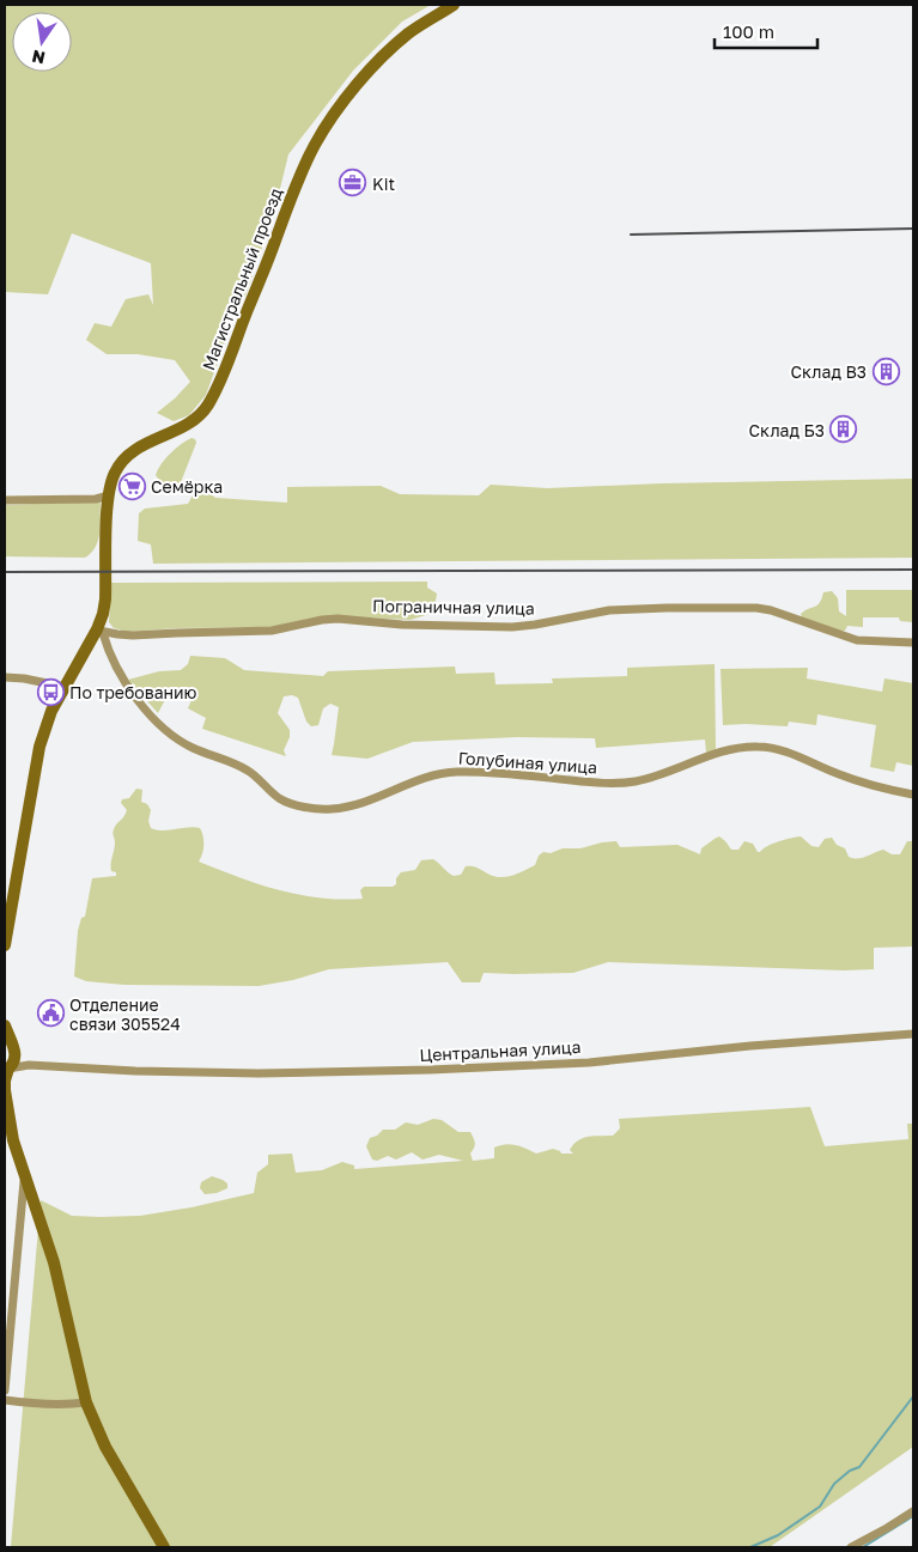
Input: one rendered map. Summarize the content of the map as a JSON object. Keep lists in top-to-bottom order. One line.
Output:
{"streets":{"main road":["Магистральный проезд"],"street":["Пограничная улица","Голубиная улица","Центральная улица"]},"crossings":[["Магистральный проезд","Пограничная улица"],["Магистральный проезд","Голубиная улица"],["Пограничная улица","Голубиная улица"]],"places":{"office":["Kit"],"building":["Склад В3","Склад Б3"],"supermarket":["Семёрка"],"bus stop":["По требованию"],"public building":["Отделение связи 305524"]},"scale_bar":"100 m","north":"bottom"}
